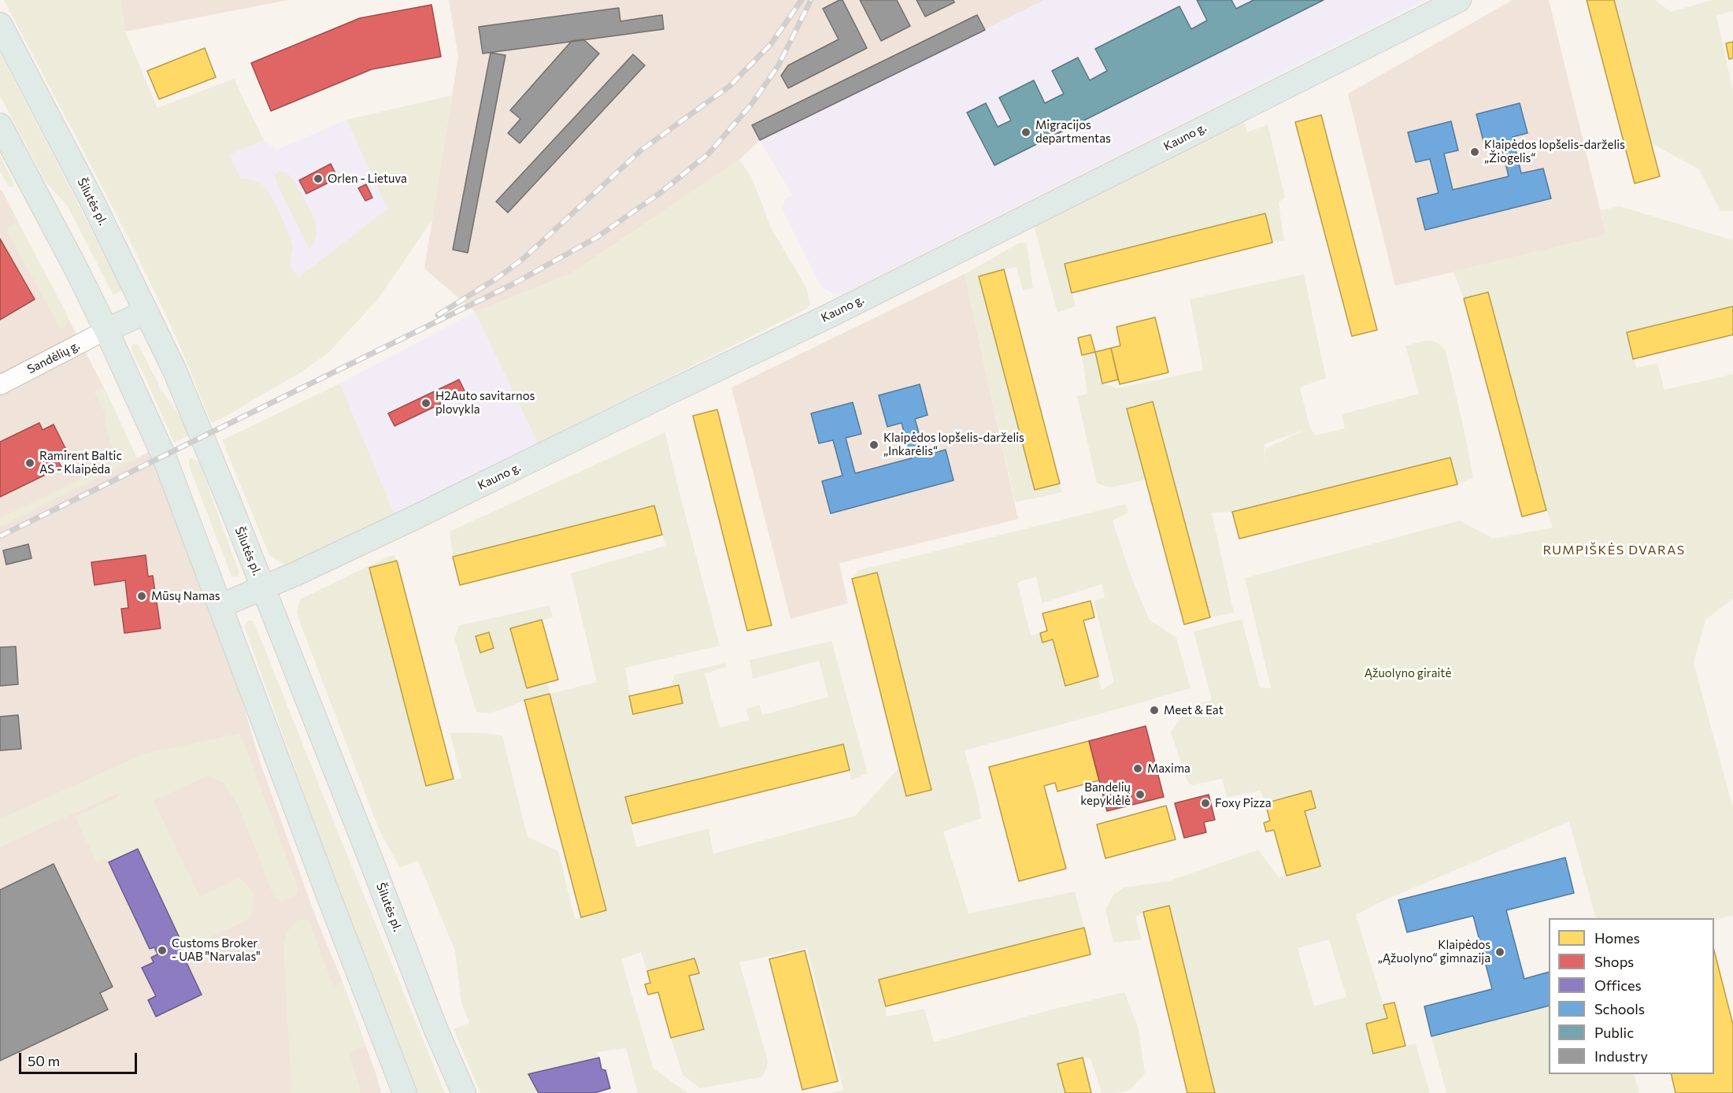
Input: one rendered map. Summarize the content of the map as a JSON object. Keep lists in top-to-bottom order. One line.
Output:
{"streets":{"main road":["Kauno g.","Šilutės pl."],"street":["Sandėlių g."]},"crossings":[["Kauno g.","Šilutės pl."]],"districts":["RUMPIŠKĖS DVARAS"],"parks":["Ąžuolyno giraitė"],"places":["Migracijos departmentas","Klaipėdos lopšelis-darželis „Žiogelis“","Orlen - Lietuva","H2Auto savitarnos plovykla","Klaipėdos lopšelis-darželis „Inkarėlis“","Ramirent Baltic AS - Klaipėda","Mūsų Namas","Meet & Eat","Maxima","Bandelių kepyklėlė","Foxy Pizza","Customs Broker - UAB \"Narvalas\"","Klaipėdos „Ąžuolyno“ gimnazija"],"legend":["Homes","Shops","Offices","Schools","Public","Industry"],"scale_bar":"50 m"}
